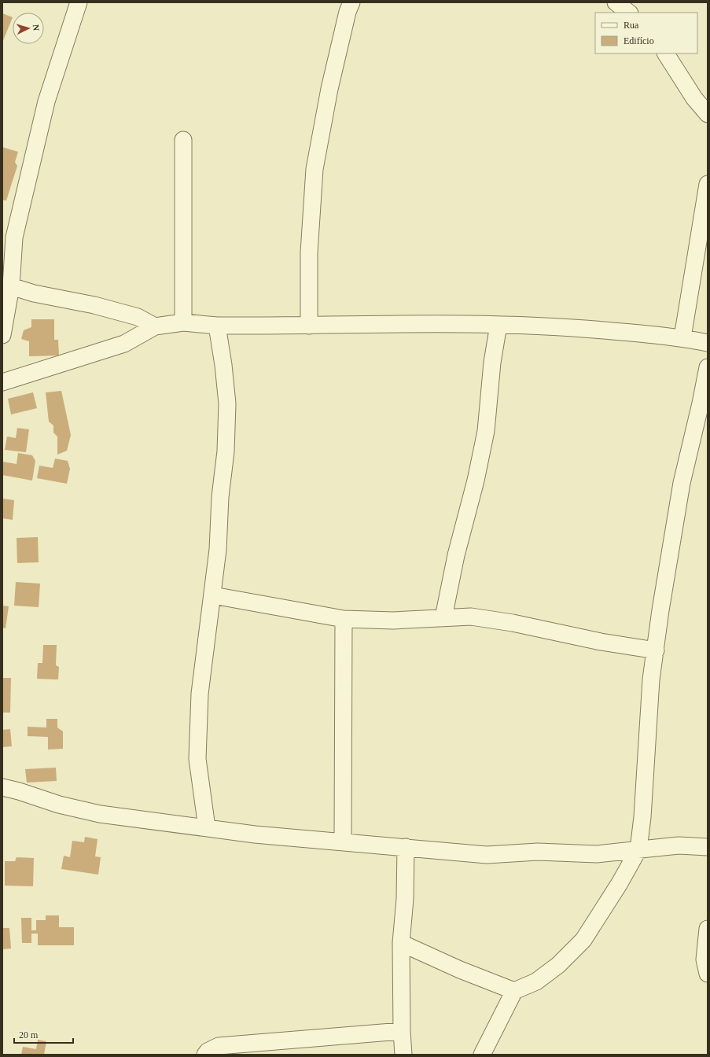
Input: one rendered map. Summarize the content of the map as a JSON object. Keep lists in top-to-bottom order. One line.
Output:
{"legend":["Rua","Edifício"],"scale_bar":"20 m","north":"right"}
